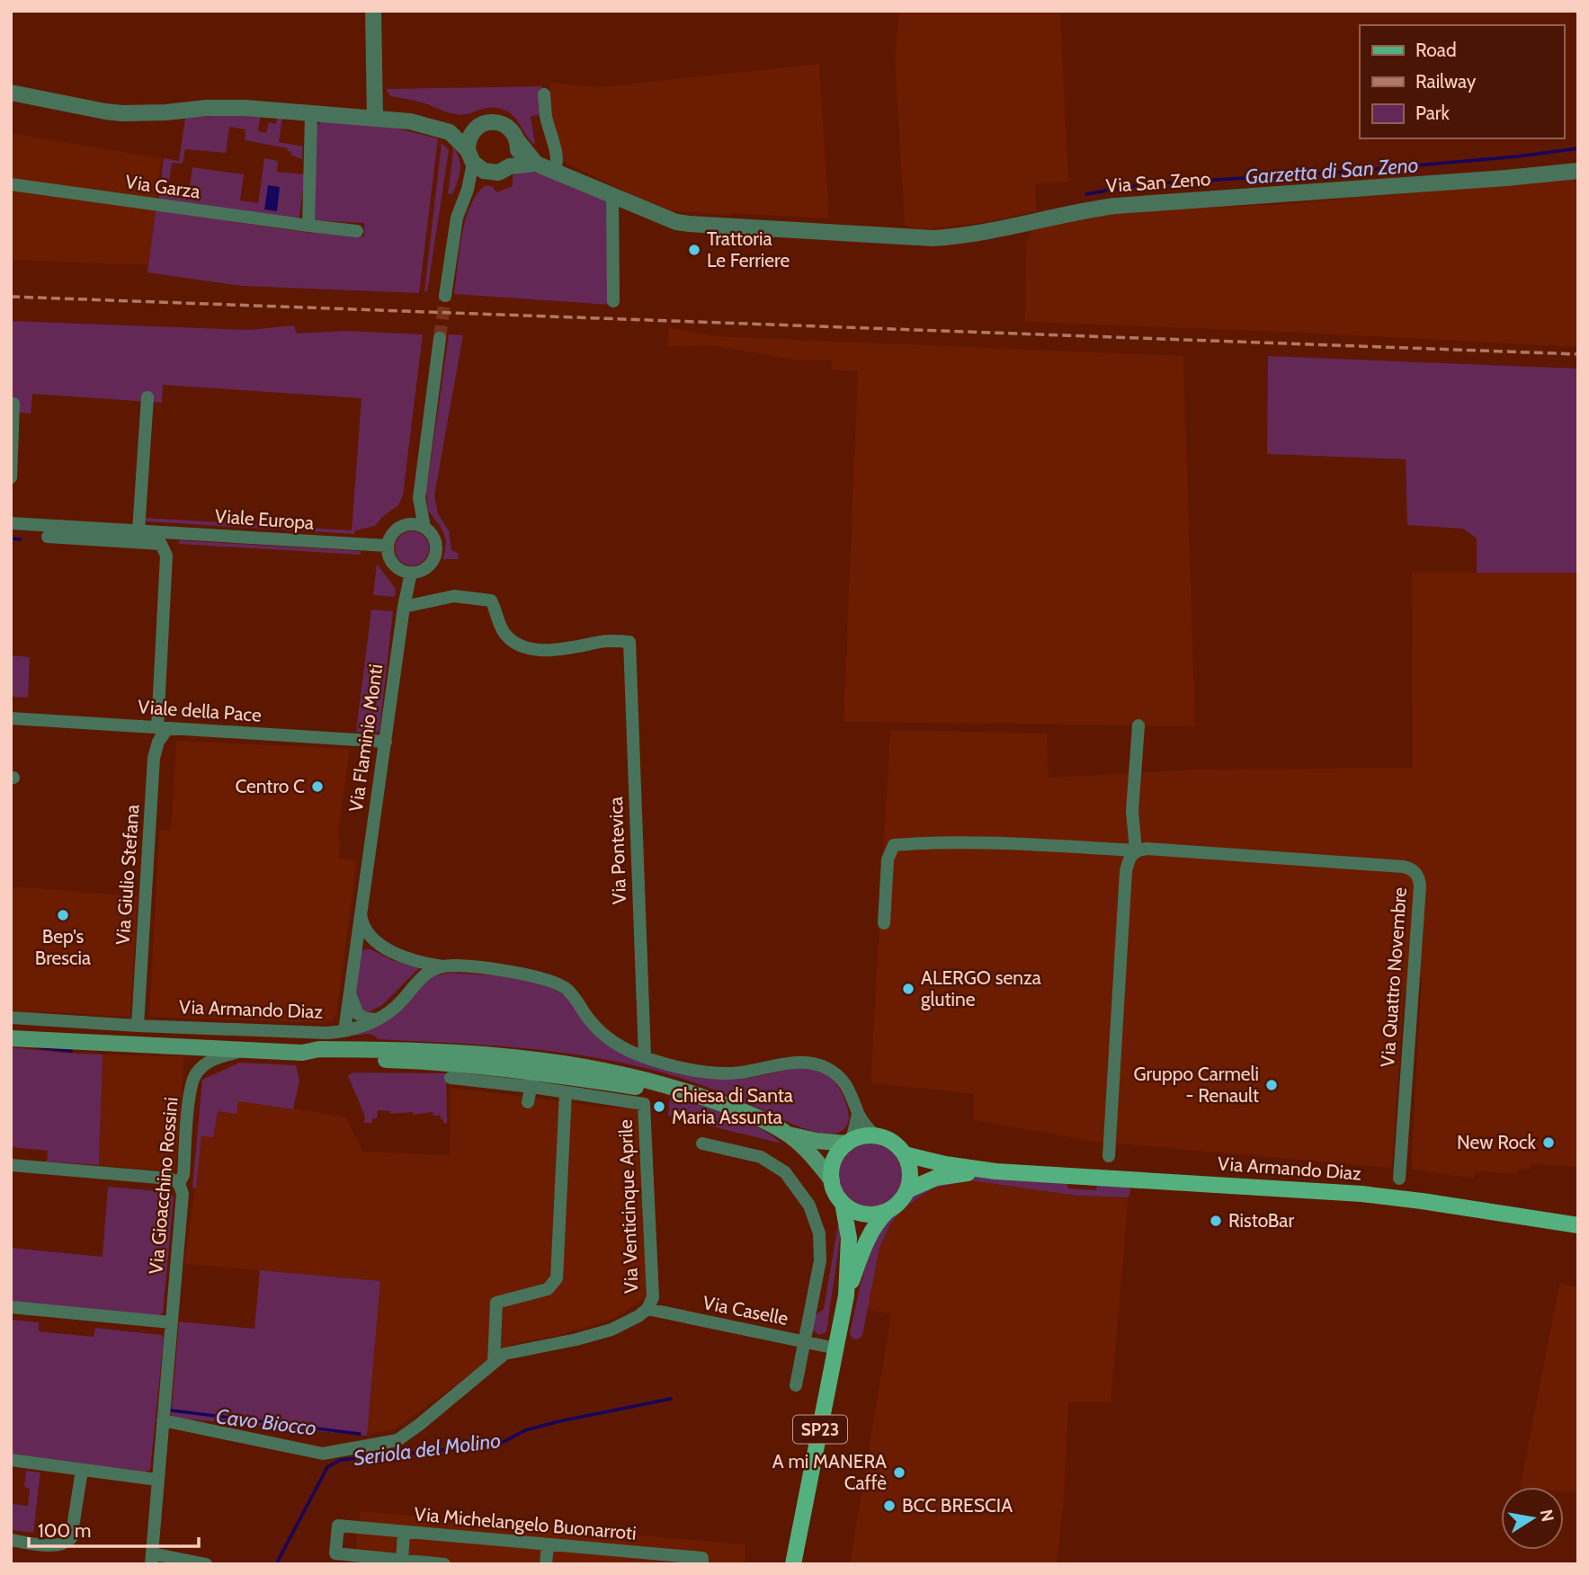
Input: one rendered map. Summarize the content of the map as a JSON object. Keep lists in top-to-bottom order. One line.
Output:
{"streets":{"main road":["Via Armando Diaz","SP23"],"street":["Via San Zeno","Via Garza","Viale Europa","Viale della Pace","Via Flaminio Monti","Via Pontevica","Via Giulio Stefana","Via Quattro Novembre","Via Gioacchino Rossini","Via Venticinque Aprile","Via Caselle","Via Michelangelo Buonarroti"]},"crossings":[["Viale Europa","Via Flaminio Monti"],["Viale della Pace","Via Flaminio Monti"],["Viale della Pace","Via Giulio Stefana"],["Via Flaminio Monti","Via Pontevica"],["Via Flaminio Monti","Via Armando Diaz"],["Via Pontevica","Via Armando Diaz"],["Via Giulio Stefana","Via Armando Diaz"],["Via Armando Diaz","Via Gioacchino Rossini"],["Via Armando Diaz","Via Venticinque Aprile"],["Via Armando Diaz","SP23"],["Via Gioacchino Rossini","Via Venticinque Aprile"],["Via Venticinque Aprile","Via Caselle"],["Via Caselle","SP23"]],"water":["Garzetta di San Zeno","Cavo Biocco","Seriola del Molino"],"places":["Trattoria Le Ferriere","Centro C","Bep's Brescia","ALERGO senza glutine","Gruppo Carmeli - Renault","Chiesa di Santa Maria Assunta","New Rock","RistoBar","A mi MANERA Caffè","BCC BRESCIA"],"legend":["Road","Railway","Park"],"scale_bar":"100 m","north":"right"}
